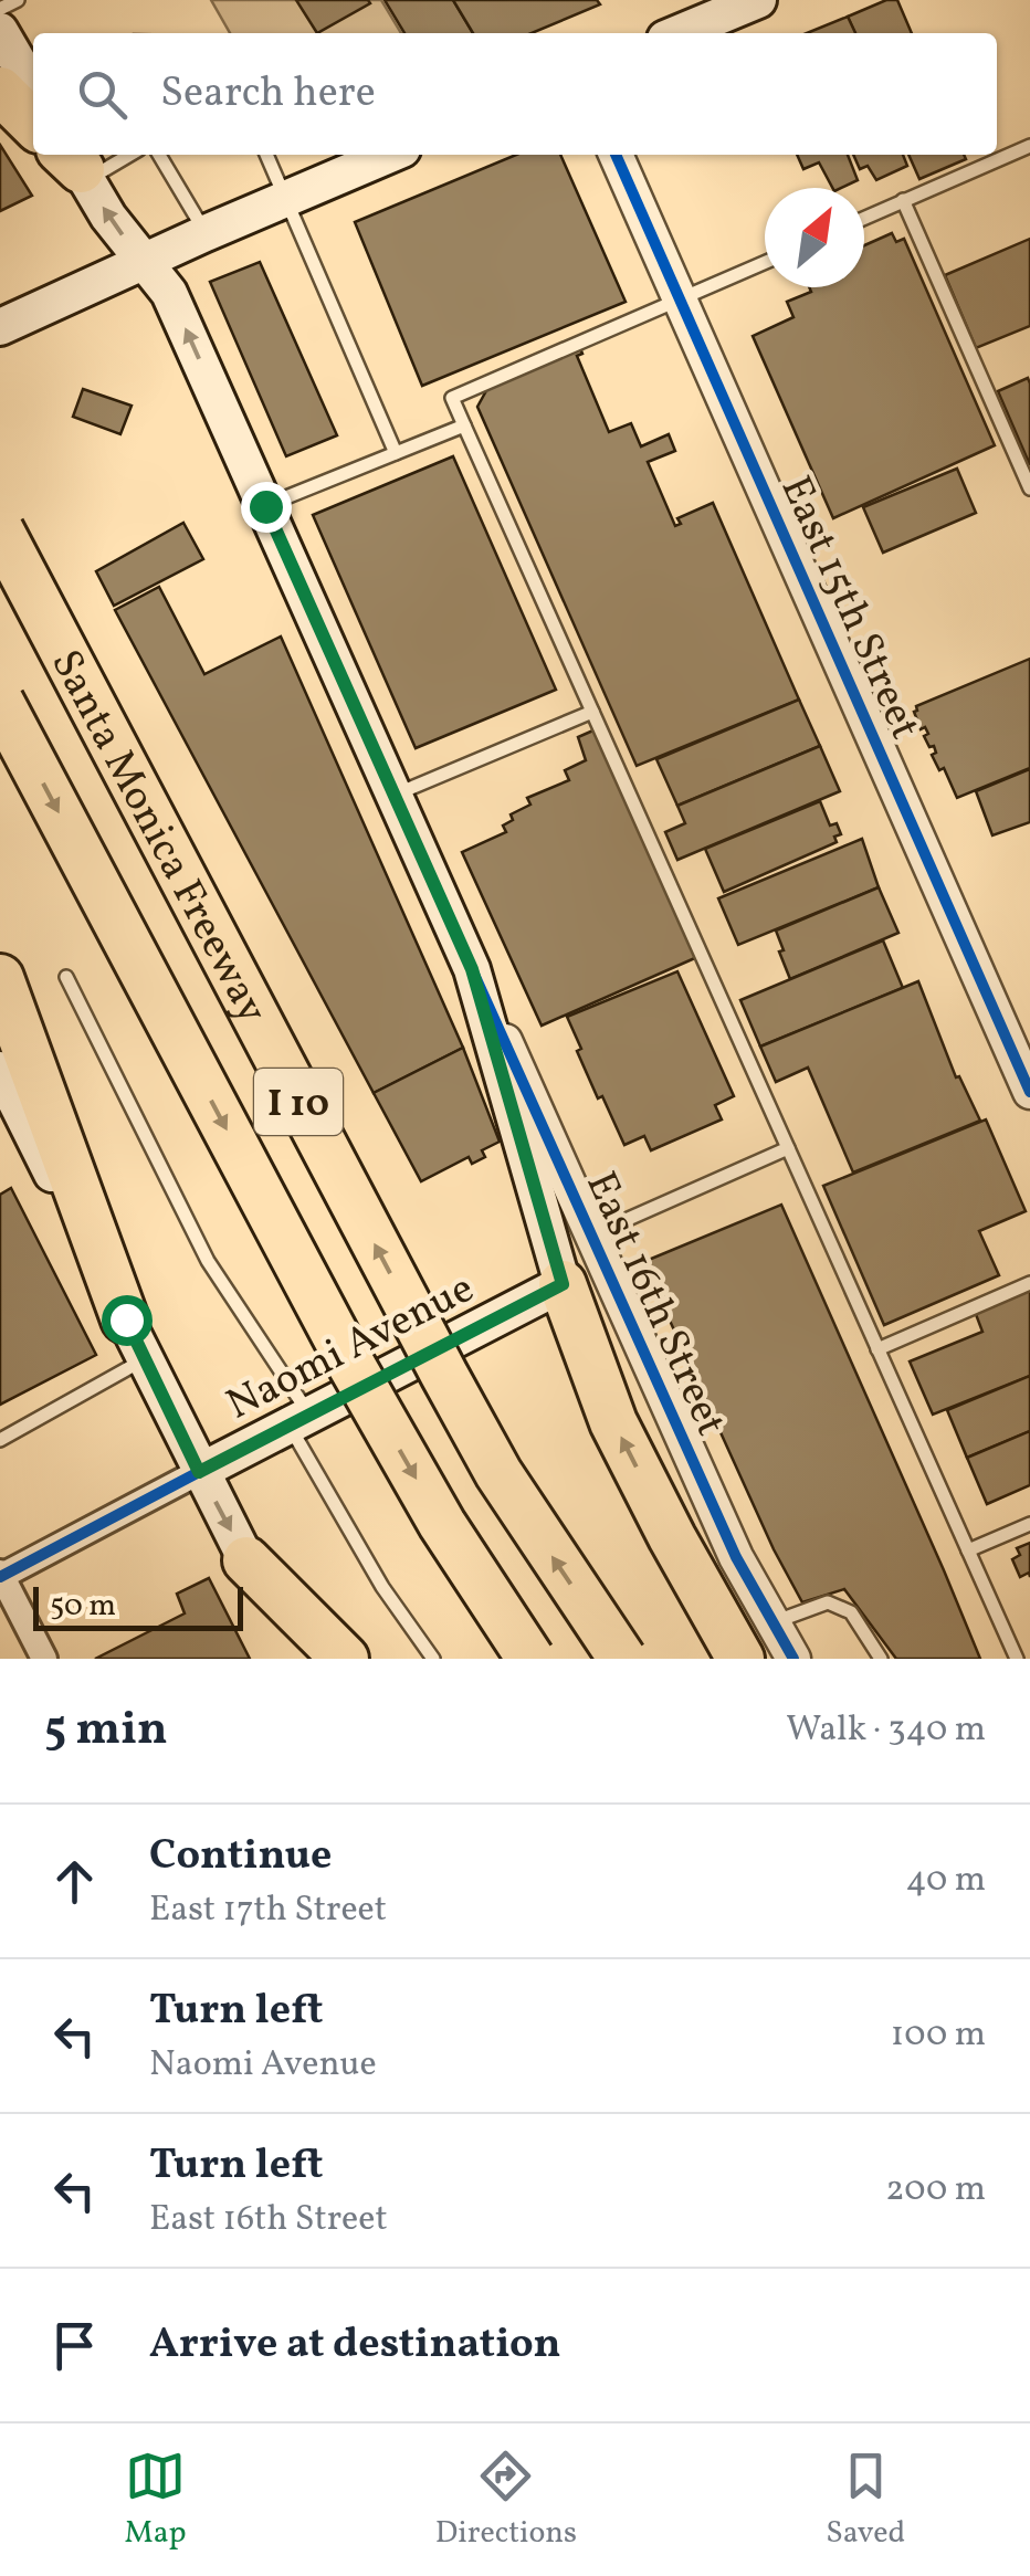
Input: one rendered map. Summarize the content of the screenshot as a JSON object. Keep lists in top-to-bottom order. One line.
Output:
{"streets":{"highway":["Santa Monica Freeway","I 10"],"main road":["East 16th Street","Naomi Avenue"],"street":["East 15th Street"]},"crossings":[["East 16th Street","Naomi Avenue"]],"scale_bar":"50 m","north":"top right","page":{"search":"Search here","scale":"50 m","heading":["5 min","Walk · 340 m"],"list":[["Continue","East 17th Street","40 m"],["Turn left","Naomi Avenue","100 m"],["Turn left","East 16th Street","200 m"],"Arrive at destination"],"nav":["Map","Directions","Saved"]}}
